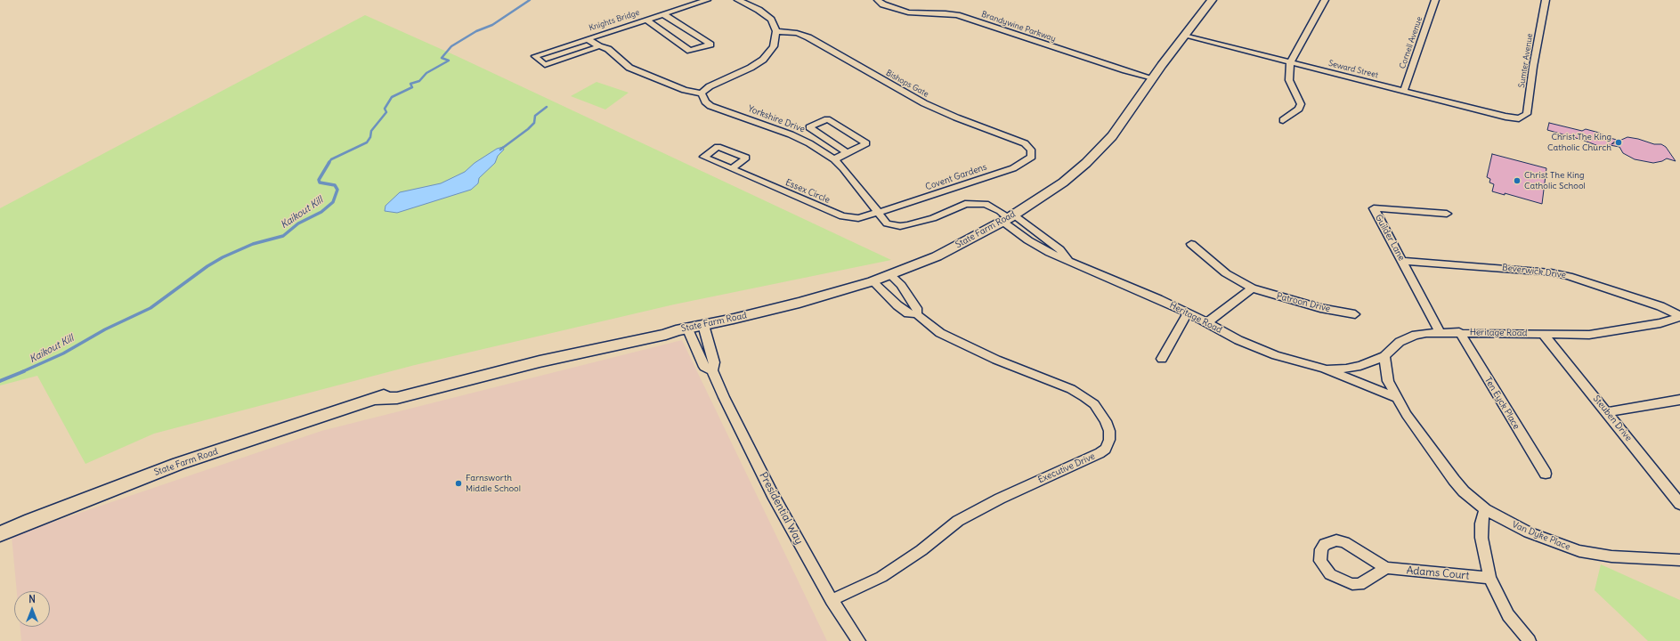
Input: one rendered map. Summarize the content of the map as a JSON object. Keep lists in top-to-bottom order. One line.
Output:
{"streets":{"main road":["State Farm Road"],"street":["Knights Bridge","Brandywine Parkway","Cornell Avenue","Sumter Avenue","Seward Street","Bishops Gate","Yorkshire Drive","Covent Gardens","Essex Circle","Guilder Lane","Beverwick Drive","Patroon Drive","Heritage Road","Ten Eyck Place","Steuben Drive","Executive Drive","Presidential Way","Van Dyke Place","Adams Court"]},"crossings":[["Brandywine Parkway","State Farm Road"],["Cornell Avenue","Seward Street"],["Sumter Avenue","Seward Street"],["Seward Street","State Farm Road"],["Bishops Gate","Covent Gardens"],["Yorkshire Drive","Covent Gardens"],["Yorkshire Drive","Essex Circle"],["Yorkshire Drive","State Farm Road"],["Yorkshire Drive","Heritage Road"],["Covent Gardens","Essex Circle"],["State Farm Road","Heritage Road"],["State Farm Road","Executive Drive"],["State Farm Road","Presidential Way"],["Guilder Lane","Beverwick Drive"],["Guilder Lane","Heritage Road"],["Beverwick Drive","Heritage Road"],["Heritage Road","Ten Eyck Place"],["Heritage Road","Steuben Drive"],["Heritage Road","Van Dyke Place"],["Executive Drive","Presidential Way"]],"water":["Kaikout Kill"],"places":["Christ The King Catholic Church","Christ The King Catholic School","Farnsworth Middle School"],"north":"top"}
